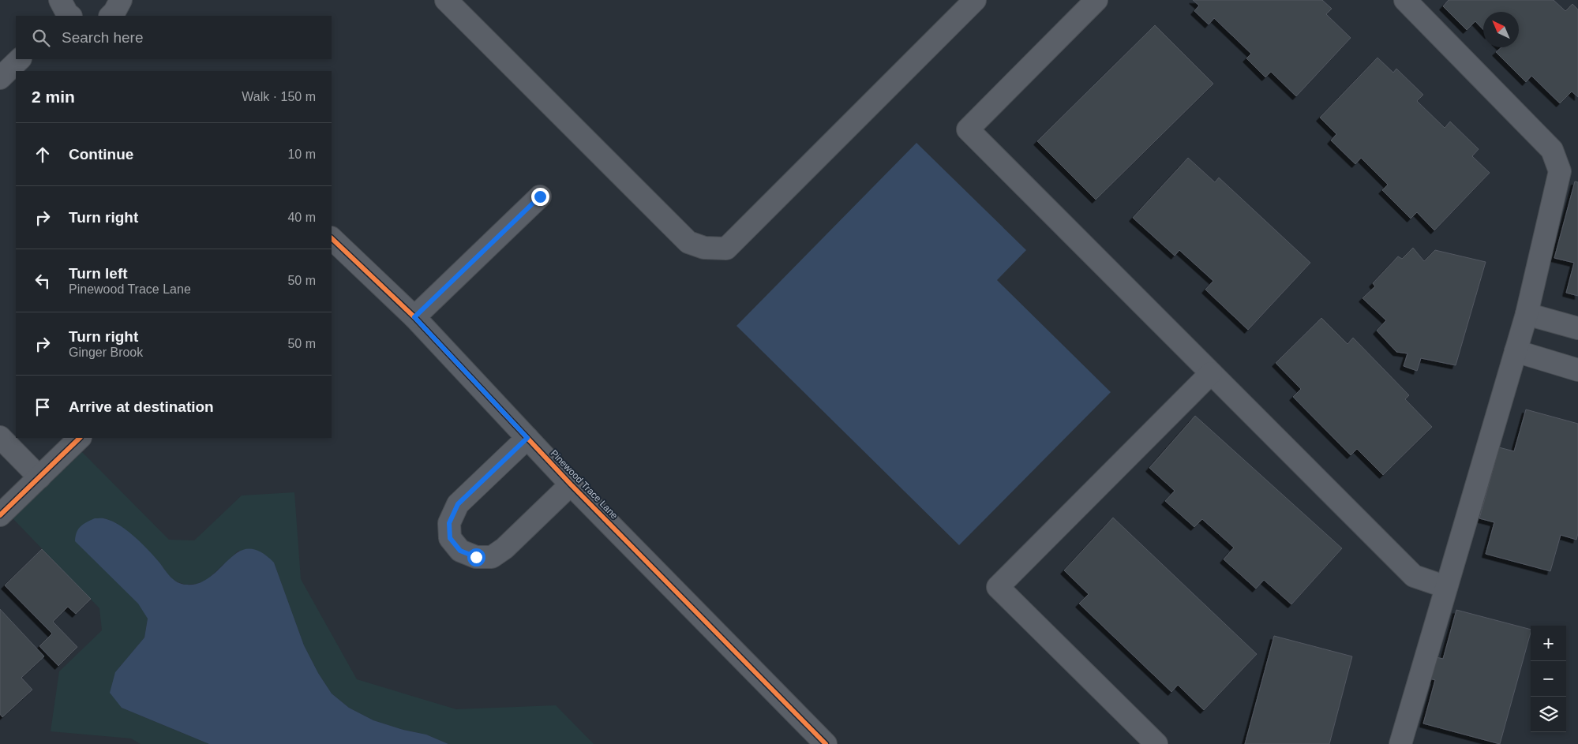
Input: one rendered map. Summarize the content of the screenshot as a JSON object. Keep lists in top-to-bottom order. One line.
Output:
{"streets":{"street":["Pinewood Trace Lane"]},"north":"top left","page":{"search":"Search here","heading":["2 min","Walk · 150 m"],"list":[["Continue","10 m"],["Turn right","40 m"],["Turn left","Pinewood Trace Lane","50 m"],["Turn right","Ginger Brook","50 m"],"Arrive at destination"],"map_buttons":["+","−"]}}
